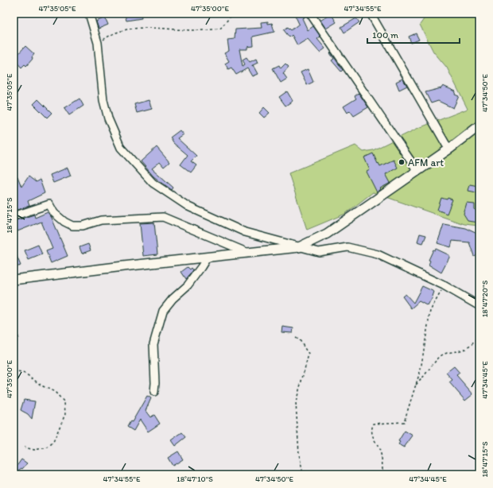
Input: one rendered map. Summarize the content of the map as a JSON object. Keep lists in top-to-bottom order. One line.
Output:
{"places":["AFM art"],"scale_bar":"100 m","coordinates":["47°35'05\"E","47°35'00\"E","47°34'55\"E","47°34'50\"E","18°47'15\"S","18°47'20\"S","47°34'45\"E","18°47'10\"S"]}
